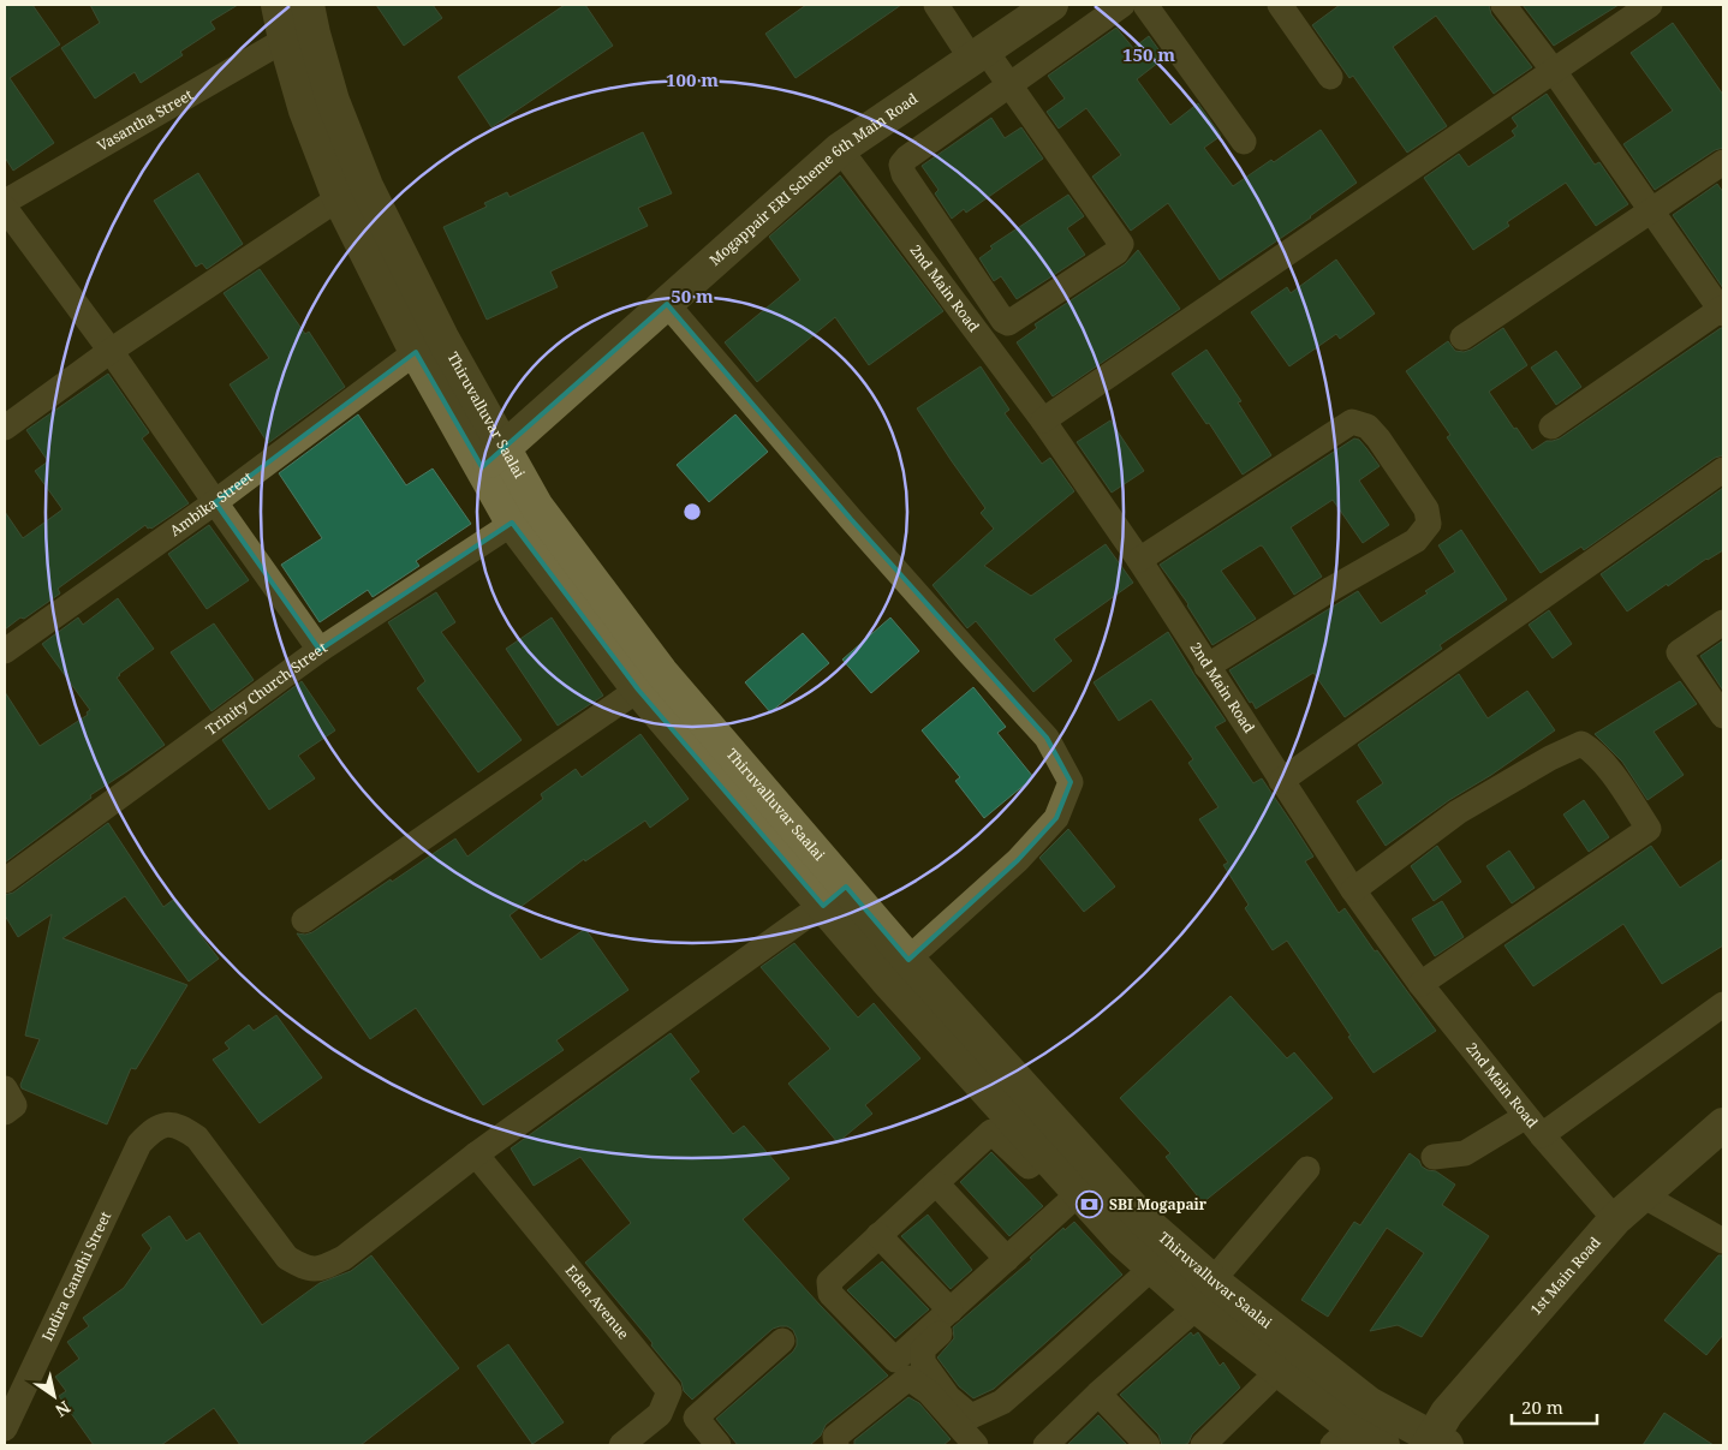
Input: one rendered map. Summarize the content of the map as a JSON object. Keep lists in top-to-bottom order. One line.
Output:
{"streets":{"main road":["Mogappair ERI Scheme 6th Main Road","Thiruvalluvar Saalai","1st Main Road"],"street":["Vasantha Street","2nd Main Road","Ambika Street","Trinity Church Street","Indira Gandhi Street","Eden Avenue"]},"crossings":[["Vasantha Street","Thiruvalluvar Saalai"],["Mogappair ERI Scheme 6th Main Road","2nd Main Road"],["Mogappair ERI Scheme 6th Main Road","Thiruvalluvar Saalai"],["2nd Main Road","1st Main Road"],["Thiruvalluvar Saalai","Ambika Street"],["Thiruvalluvar Saalai","Trinity Church Street"],["Thiruvalluvar Saalai","1st Main Road"],["Indira Gandhi Street","Eden Avenue"]],"places":{"bank":["SBI Mogapair"]},"scale_bar":"20 m","north":"bottom right","rings":["150 m","100 m","50 m"]}
